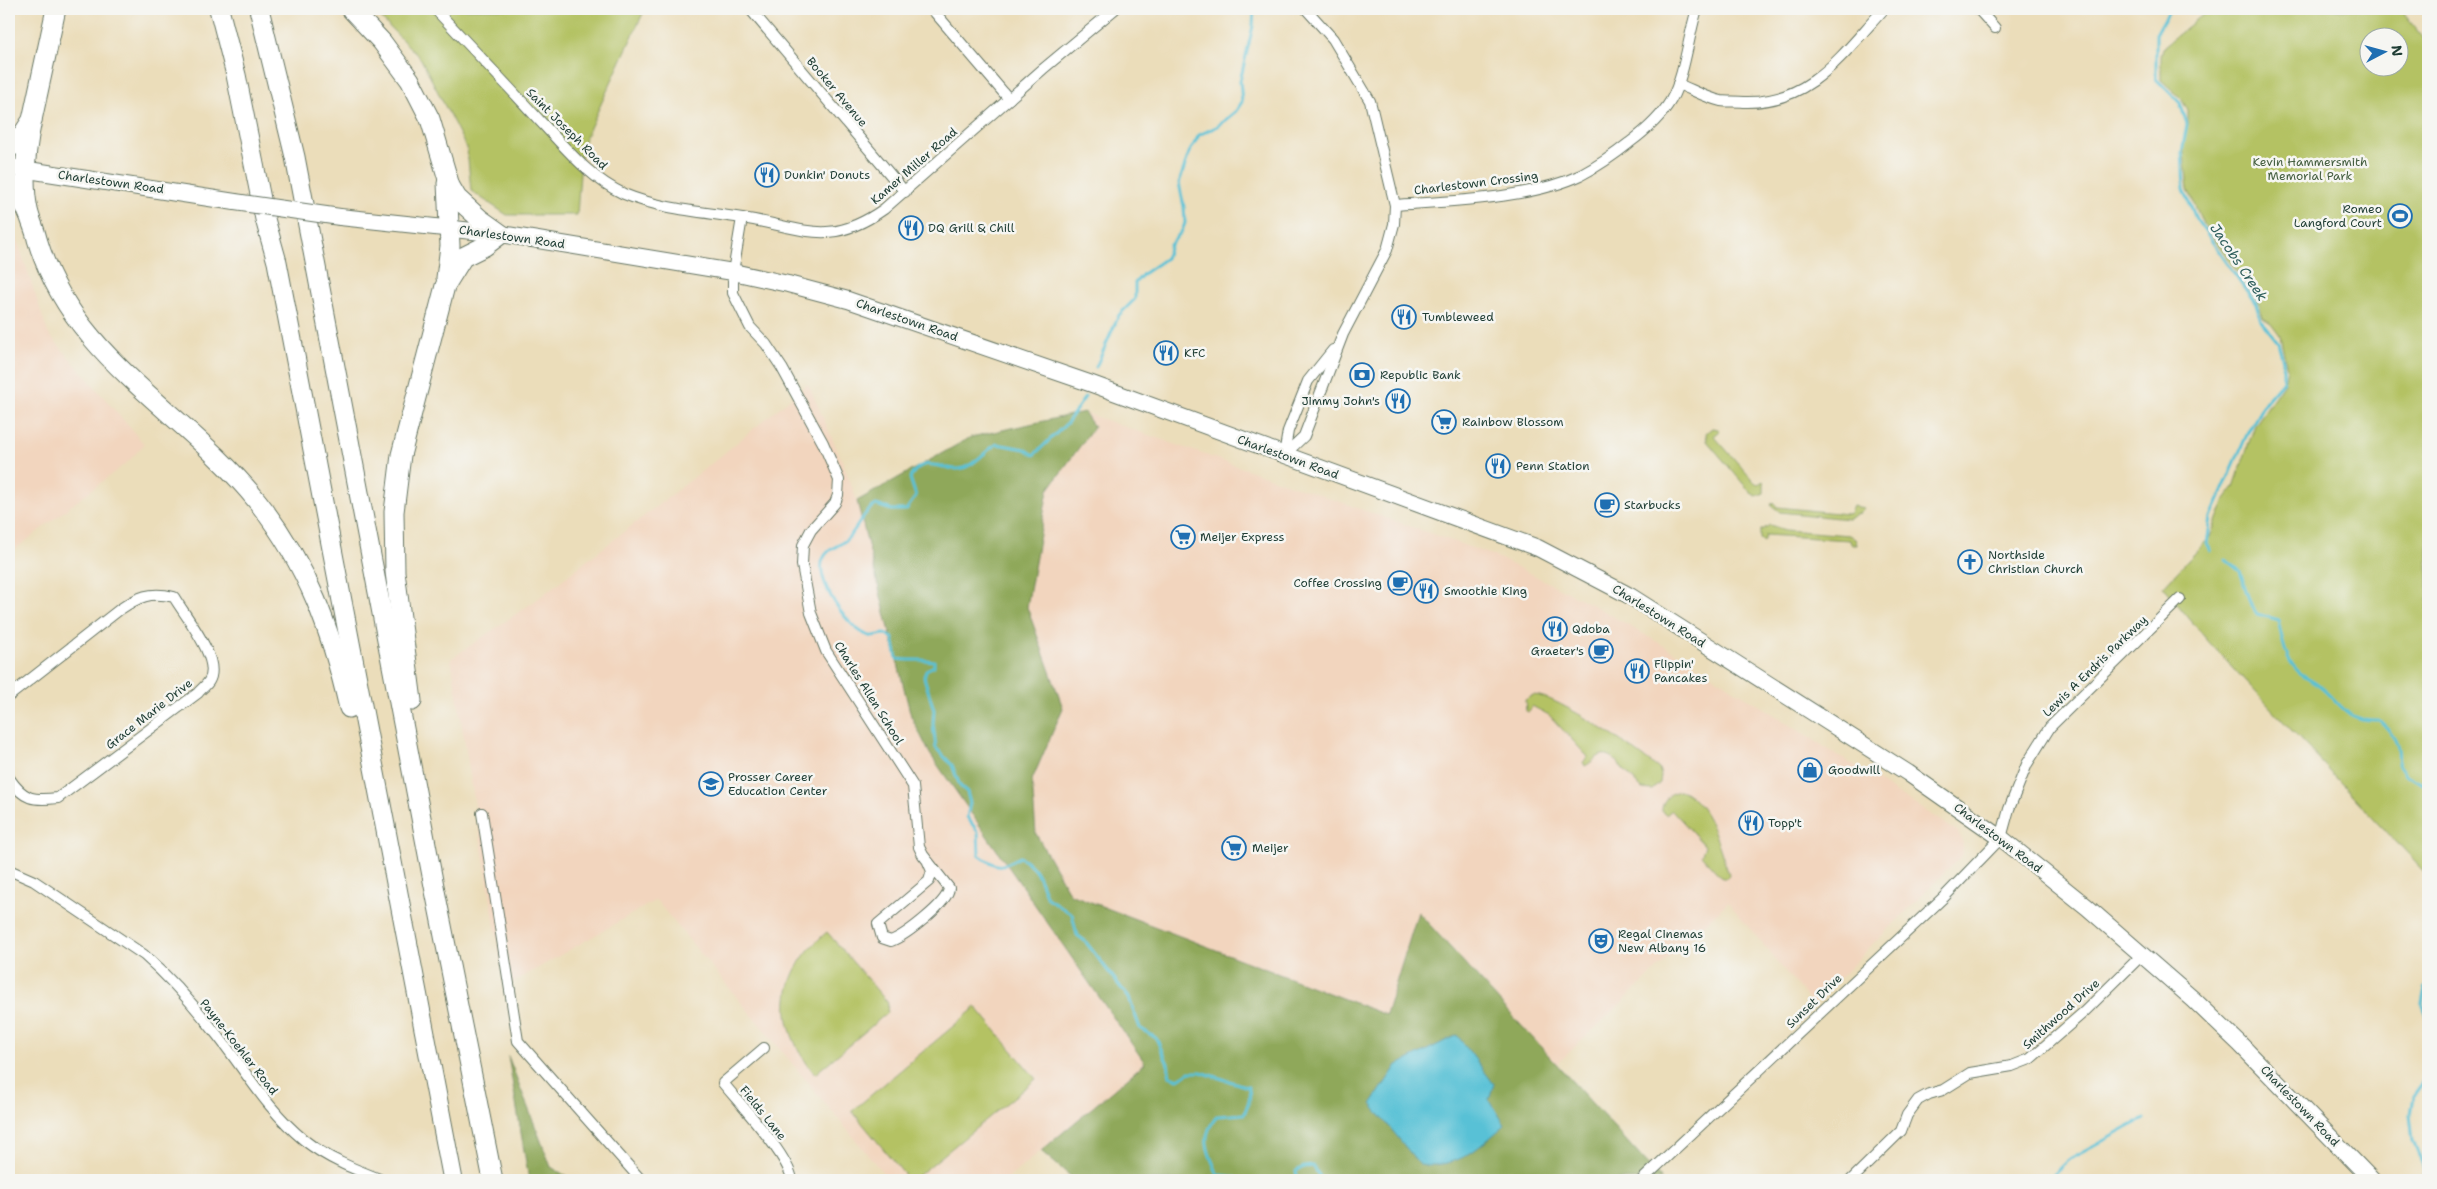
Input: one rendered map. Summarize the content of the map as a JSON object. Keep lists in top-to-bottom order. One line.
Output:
{"streets":{"main road":["Charlestown Road"],"street":["Booker Avenue","Saint Joseph Road","Kamer Miller Road","Charlestown Crossing","Lewis A Endris Parkway","Charles Allen School","Grace Marie Drive","Sunset Drive","Smithwood Drive","Payne-Koehler Road","Fields Lane"]},"crossings":[["Booker Avenue","Kamer Miller Road"],["Saint Joseph Road","Kamer Miller Road"],["Charlestown Road","Lewis A Endris Parkway"],["Charlestown Road","Charles Allen School"],["Charlestown Road","Sunset Drive"],["Charlestown Road","Smithwood Drive"],["Lewis A Endris Parkway","Sunset Drive"]],"water":["Jacobs Creek"],"parks":["Kevin Hammersmith Memorial Park"],"places":{"restaurant":["Dunkin' Donuts","DQ Grill & Chill","Tumbleweed","KFC","Jimmy John's","Penn Station","Smoothie King","Qdoba","Flippin' Pancakes","Topp't"],"sports":["Romeo Langford Court"],"bank":["Republic Bank"],"supermarket":["Rainbow Blossom","Meijer Express","Meijer"],"cafe":["Starbucks","Coffee Crossing","Graeter's"],"church":["Northside Christian Church"],"shop":["Goodwill"],"school or university":["Prosser Career Education Center"],"theatre":["Regal Cinemas New Albany 16"]},"north":"right"}
